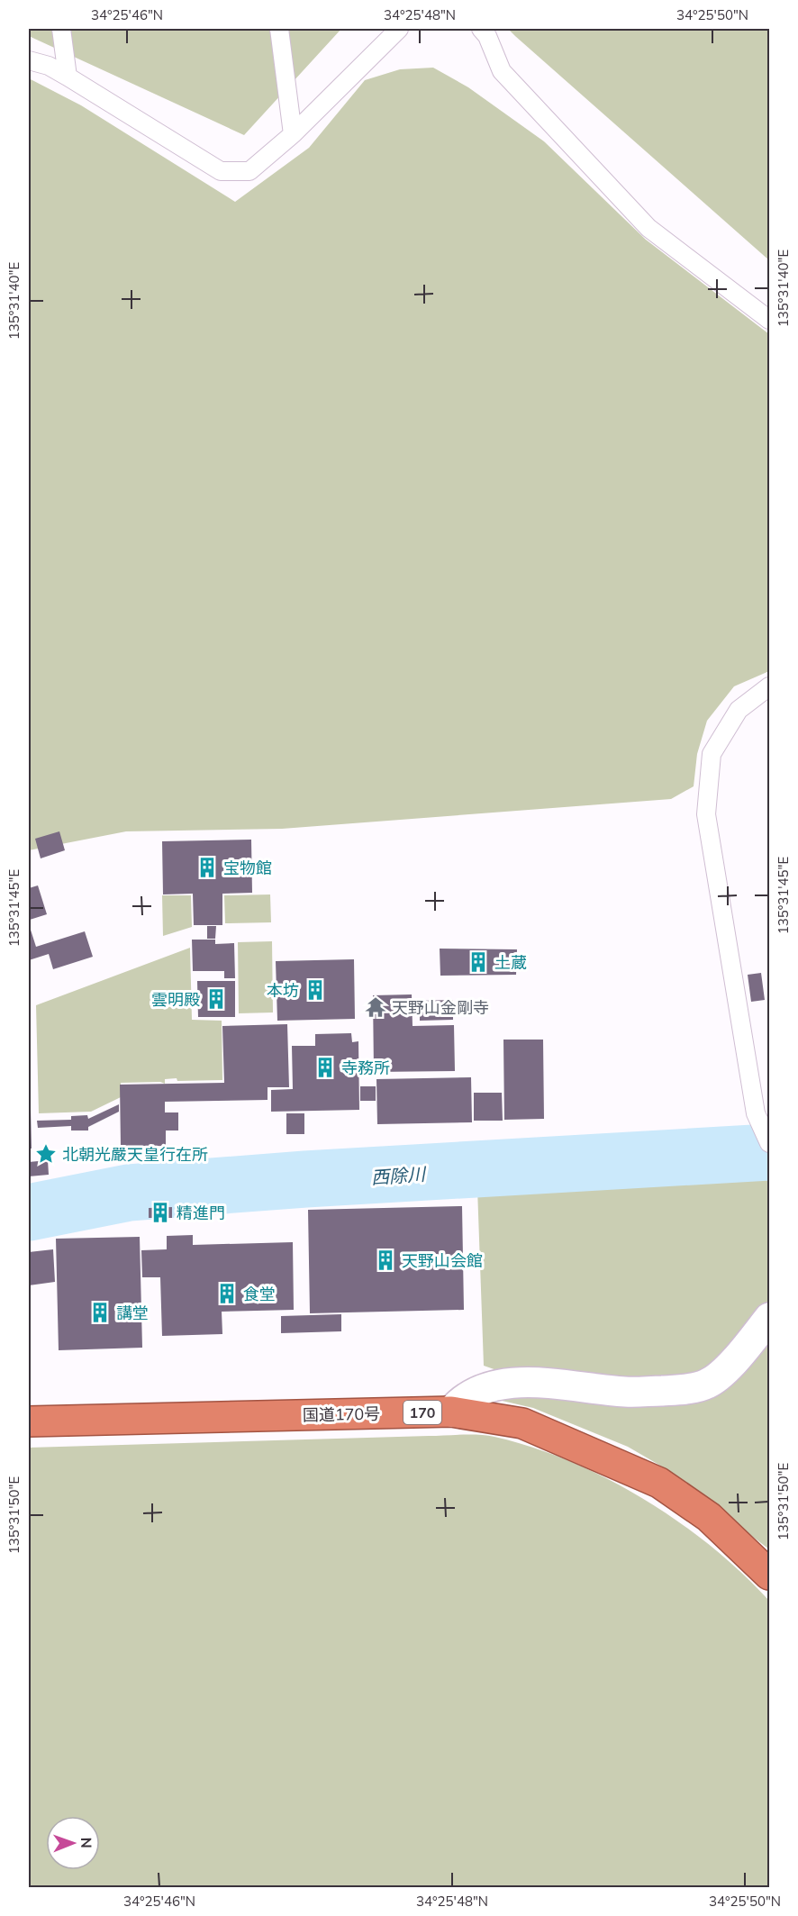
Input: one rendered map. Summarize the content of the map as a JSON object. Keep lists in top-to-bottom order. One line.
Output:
{"streets":{"highway":["170","国道170号"]},"water":["西除川"],"places":{"building":["宝物館","土蔵","本坊","雲明殿","寺務所","精進門","天野山会館","食堂","講堂"],"temple":["天野山金剛寺"],"place":["北朝光嚴天皇行在所"]},"north":"right","coordinates":["34°25'46\"N","34°25'48\"N","34°25'50\"N","135°31'40\"E","135°31'45\"E","135°31'50\"E"]}
